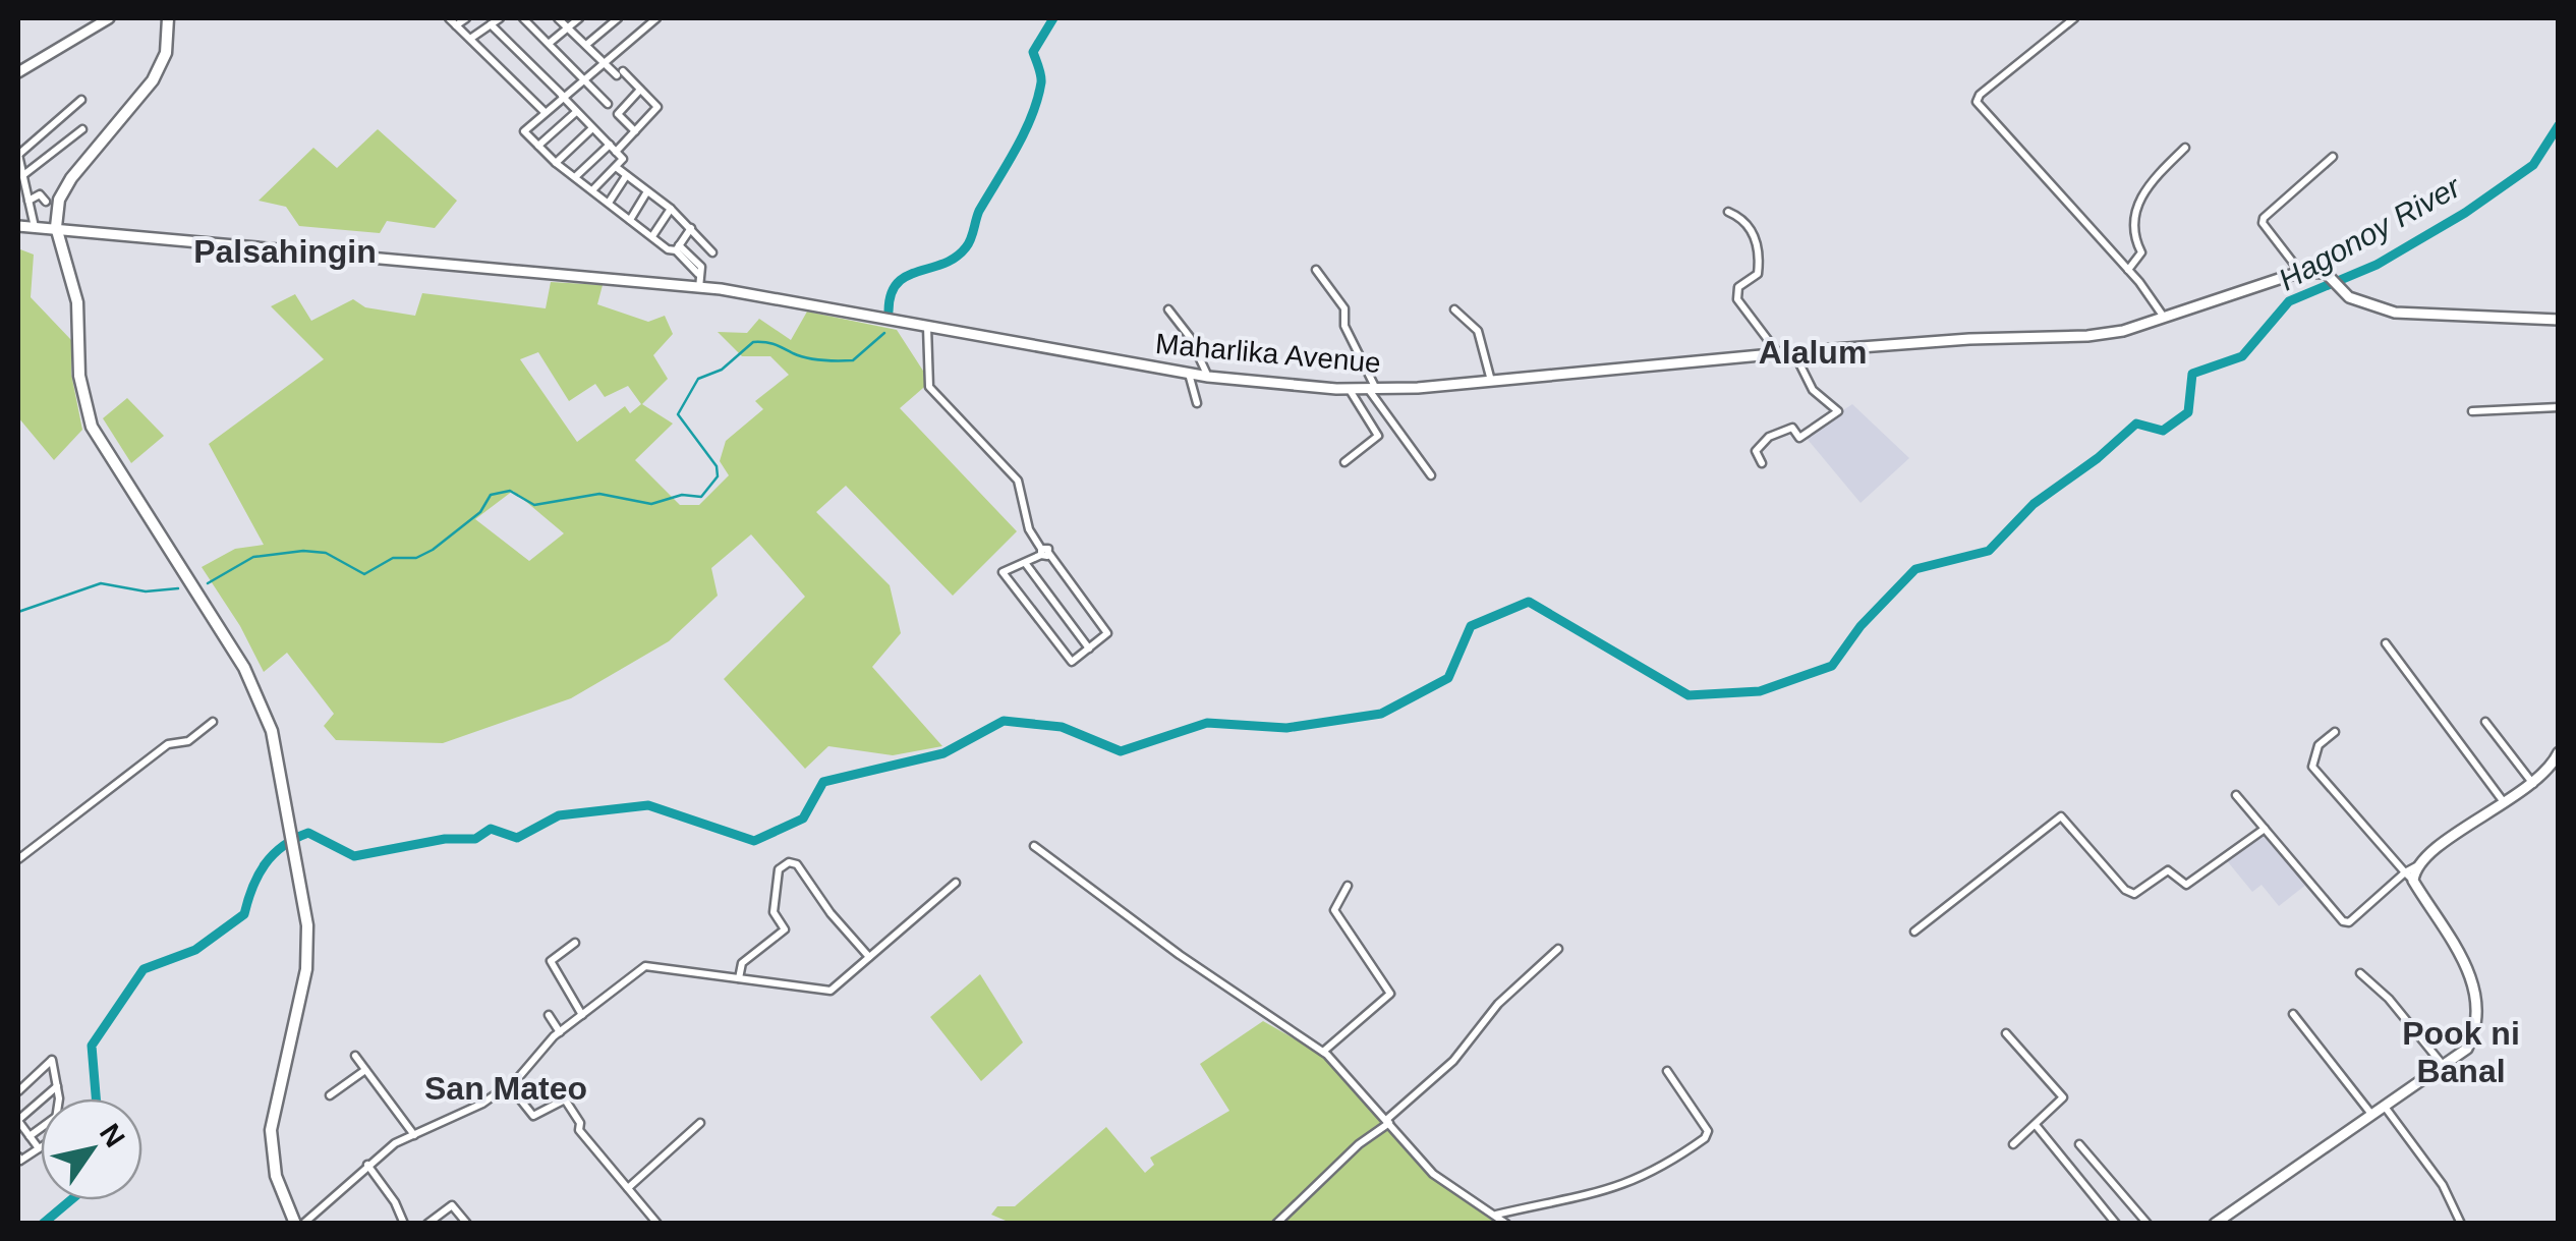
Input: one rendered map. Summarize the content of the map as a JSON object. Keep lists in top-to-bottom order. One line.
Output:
{"streets":{"main road":["Maharlika Avenue"]},"districts":["Palsahingin","Alalum","Pook ni Banal","San Mateo"],"water":["Hagonoy River"],"north":"top right"}
